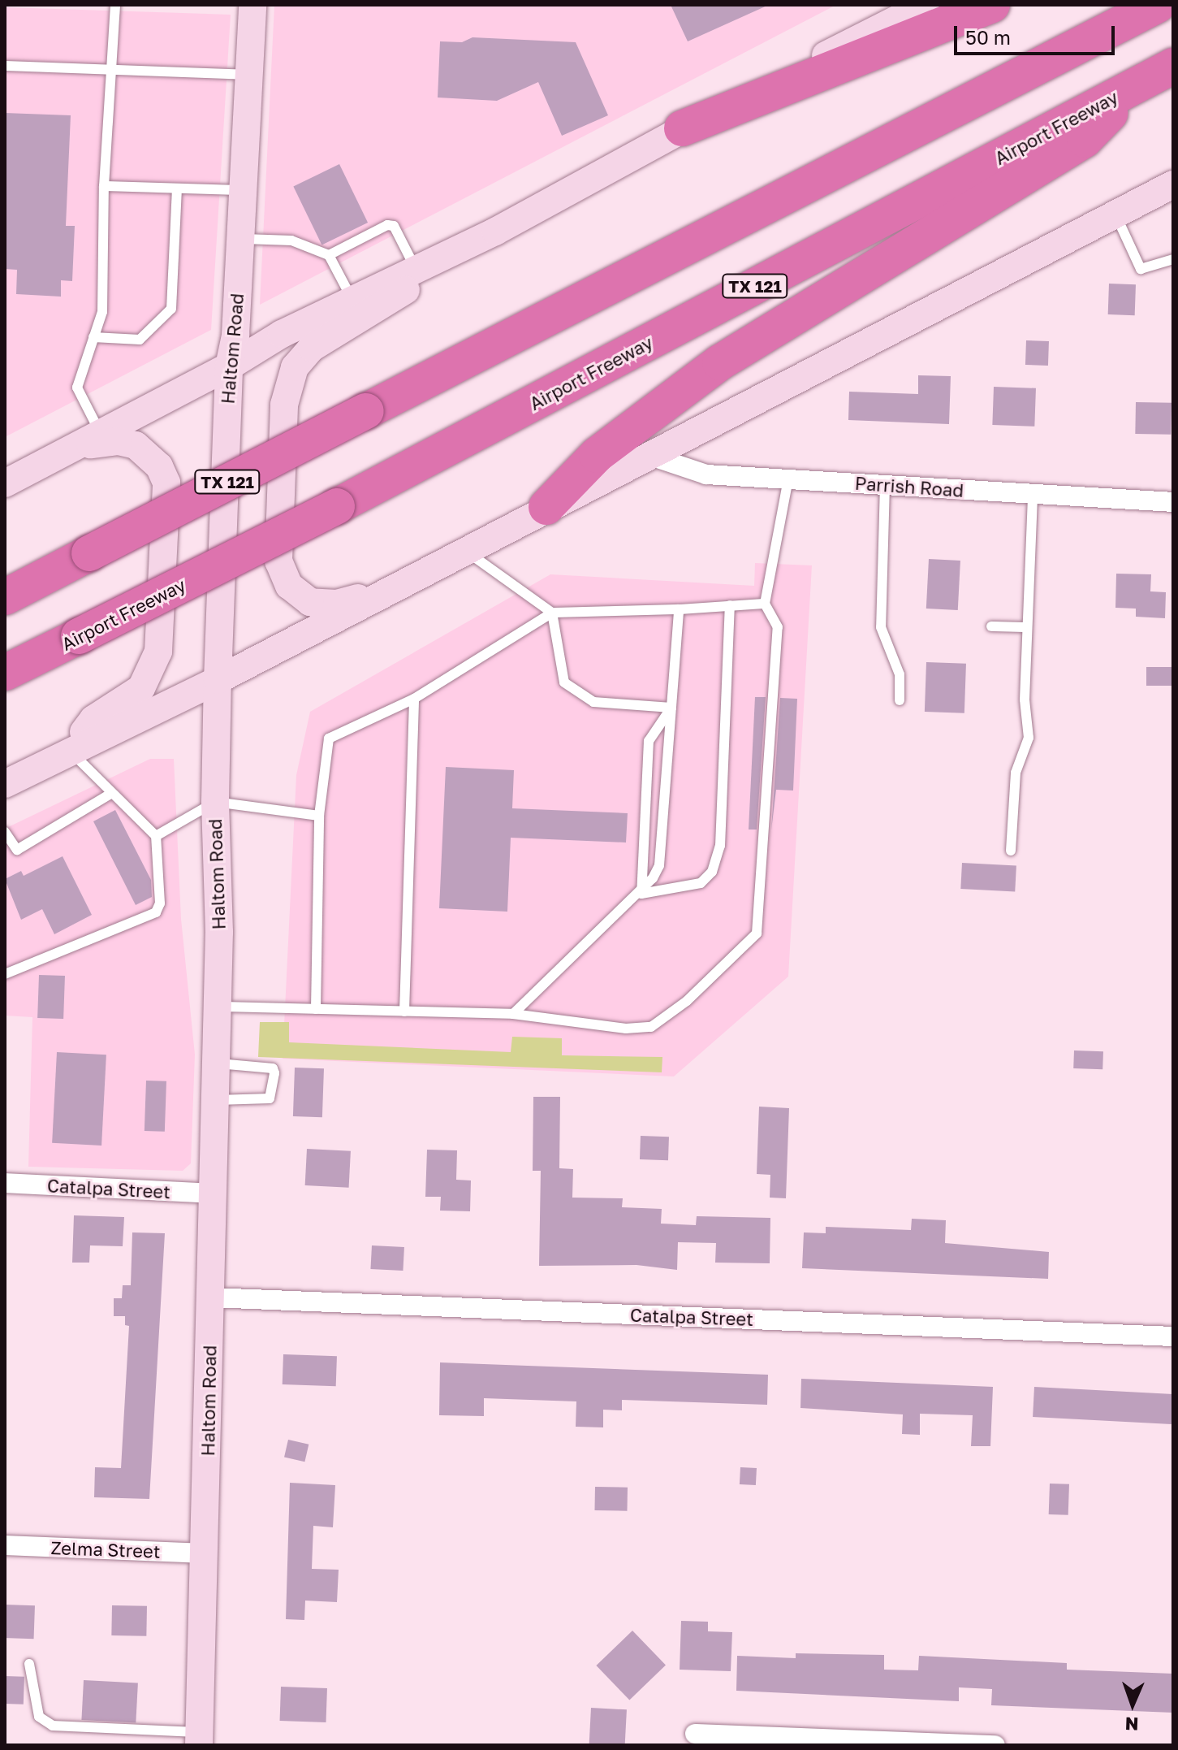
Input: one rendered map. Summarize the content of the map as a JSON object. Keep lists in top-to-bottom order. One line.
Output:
{"streets":{"highway":["Airport Freeway","TX 121"],"main road":["Haltom Road"],"street":["Parrish Road","Catalpa Street","Zelma Street"]},"crossings":[["Haltom Road","Catalpa Street"],["Haltom Road","Zelma Street"]],"scale_bar":"50 m","north":"bottom"}
